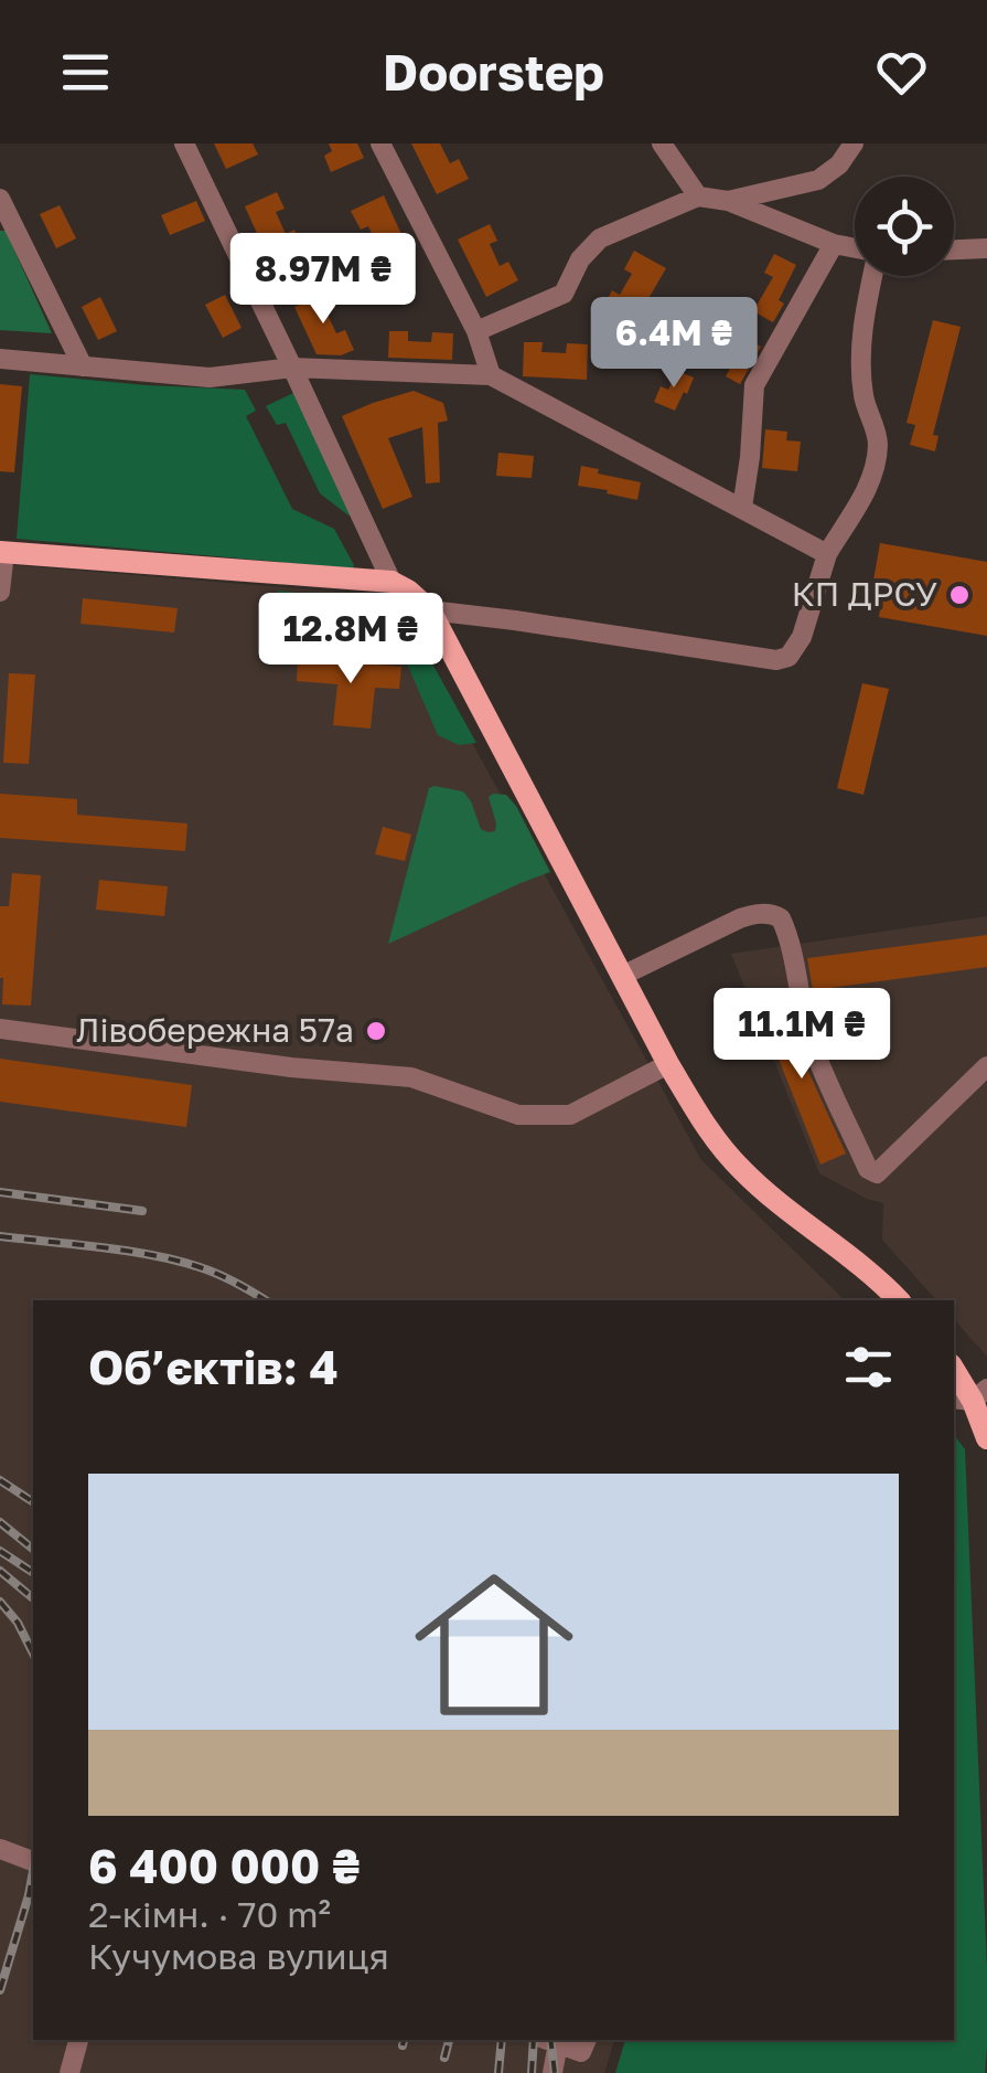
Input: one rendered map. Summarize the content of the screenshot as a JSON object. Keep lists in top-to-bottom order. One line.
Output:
{"places":["КП ДРСУ","Лівобережна 57а"],"page":{"header":"Doorstep","price":["8.97M ₴","6.4M ₴","12.8M ₴","11.1M ₴"],"heading":"Об’єктів: 4","list":[{"name":"6 400 000 ₴","note":"2-кімн. · 70 m² · Кучумова вулиця"}]}}
